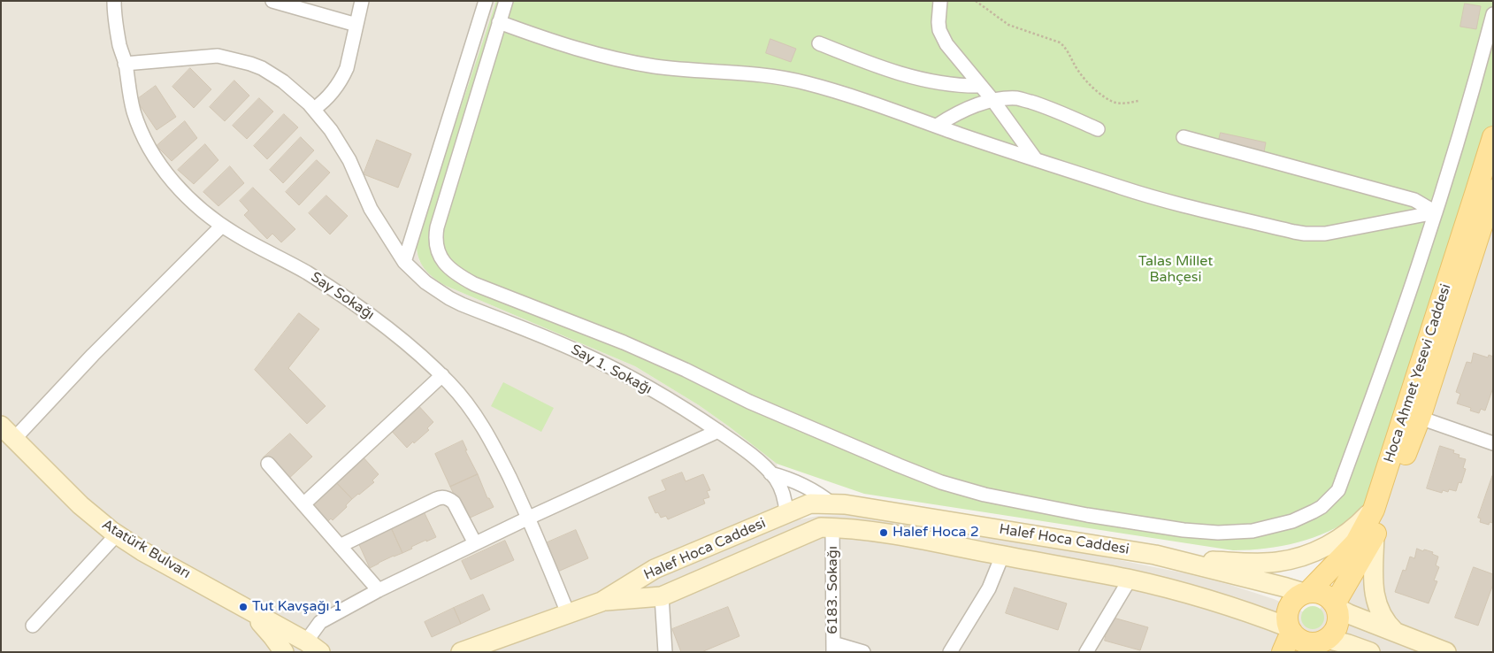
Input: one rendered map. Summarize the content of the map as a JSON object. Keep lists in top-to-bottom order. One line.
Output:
{"streets":{"main road":["Hoca Ahmet Yesevi Caddesi","Halef Hoca Caddesi","Atatürk Bulvarı"],"street":["Say Sokağı","Say 1. Sokağı","6183. Sokağı"]},"crossings":[["Say Sokağı","Say 1. Sokağı"],["Say 1. Sokağı","Halef Hoca Caddesi"],["Hoca Ahmet Yesevi Caddesi","Halef Hoca Caddesi"],["Halef Hoca Caddesi","6183. Sokağı"]],"parks":["Talas Millet Bahçesi"],"places":["Halef Hoca 2","Tut Kavşağı 1"]}
